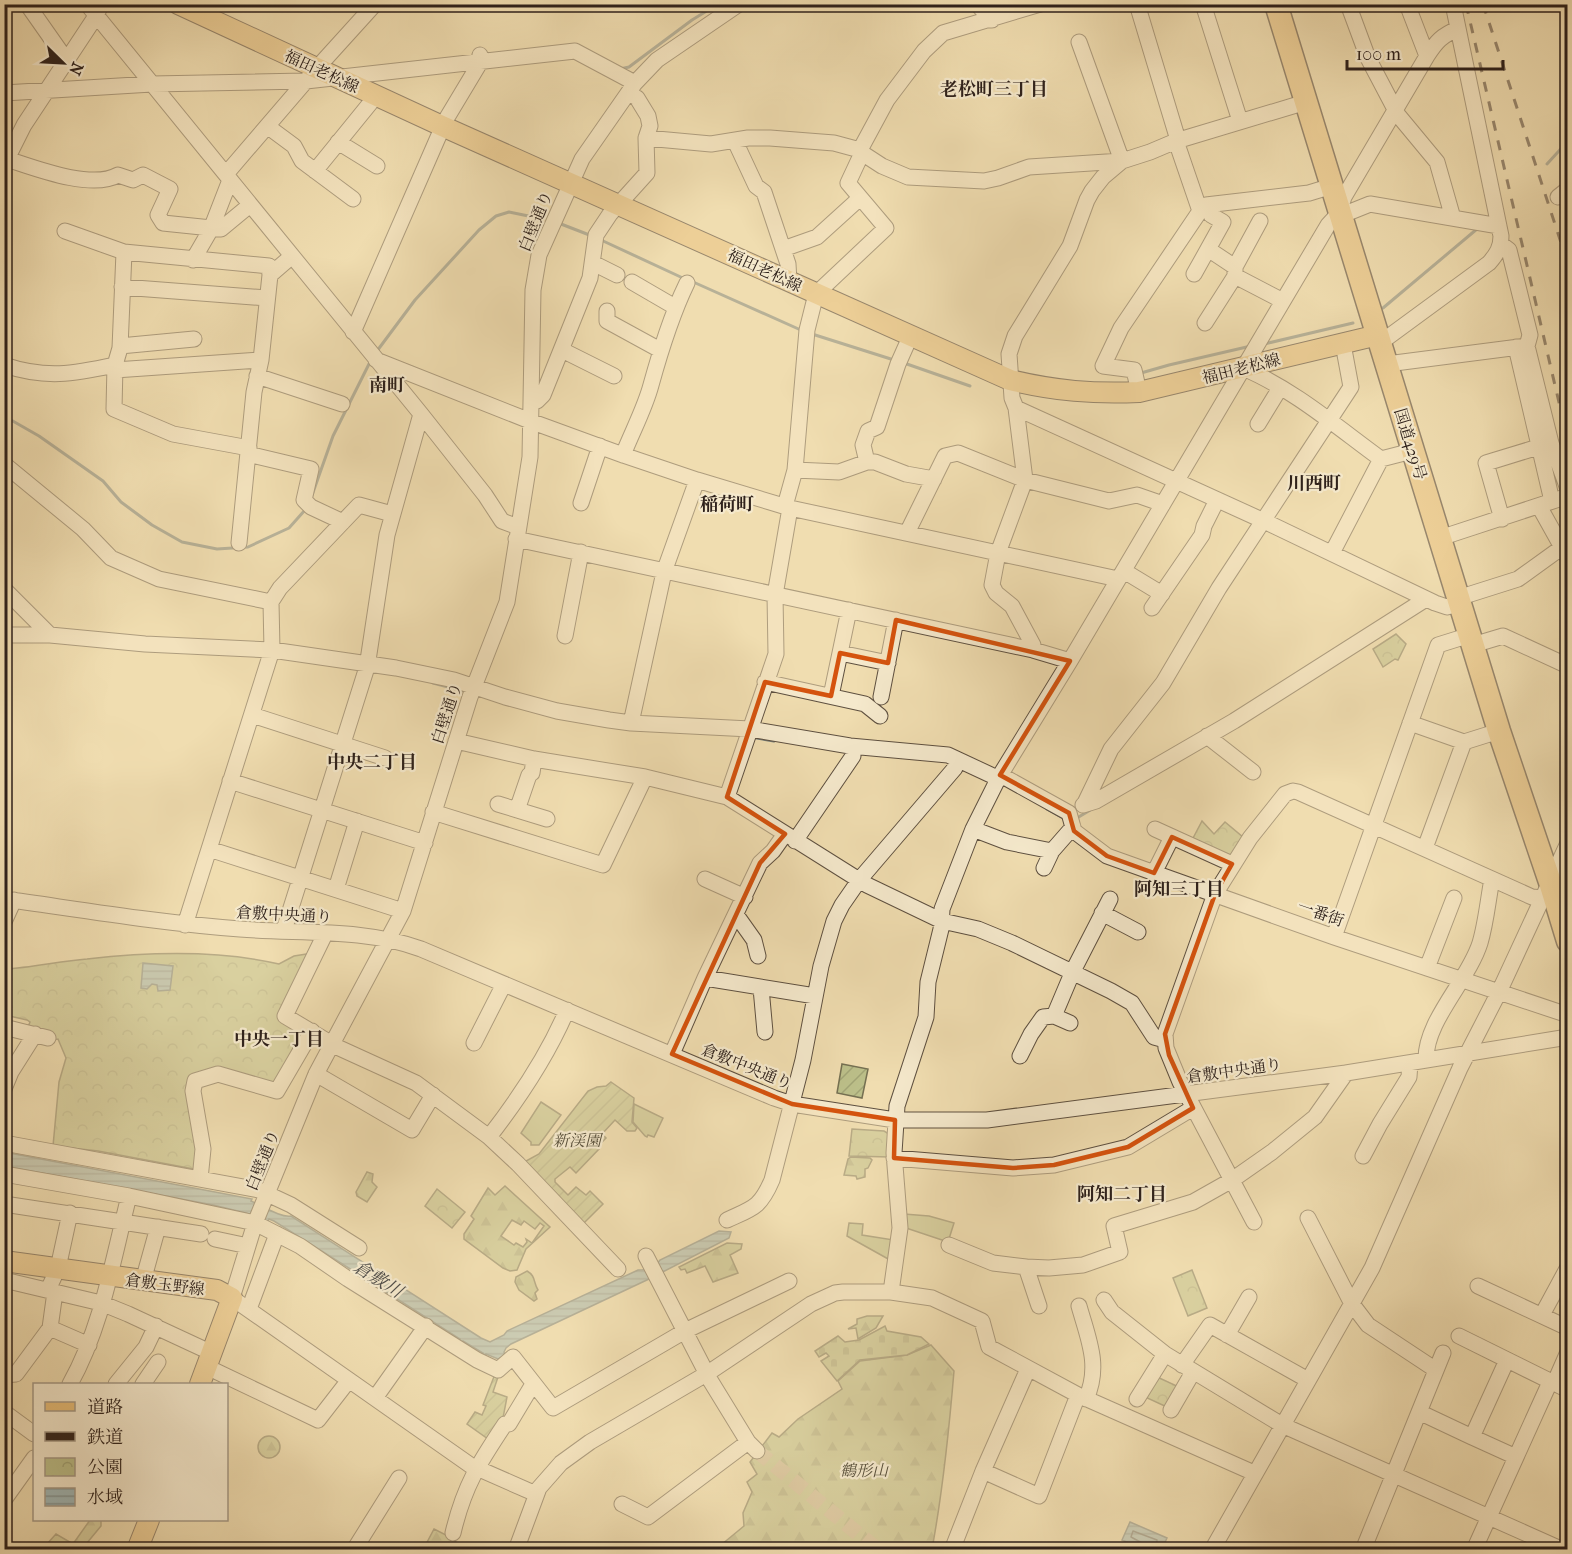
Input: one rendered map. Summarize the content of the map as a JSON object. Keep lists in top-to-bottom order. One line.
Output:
{"streets":{"highway":["国道429号"],"main road":["福田老松線","倉敷玉野線"],"street":["白壁通り","一番街","倉敷中央通り"]},"crossings":[["福田老松線","白壁通り"],["福田老松線","国道429号"],["白壁通り","一番街"],["白壁通り","倉敷中央通り"],["白壁通り","倉敷玉野線"]],"districts":["老松町三丁目","南町","川西町","稲荷町","中央二丁目","阿知三丁目","中央一丁目","阿知二丁目"],"water":["倉敷川"],"parks":["新渓園","鶴形山"],"legend":["道路","鉄道","公園","水域"],"scale_bar":"100 m","north":"bottom right"}
